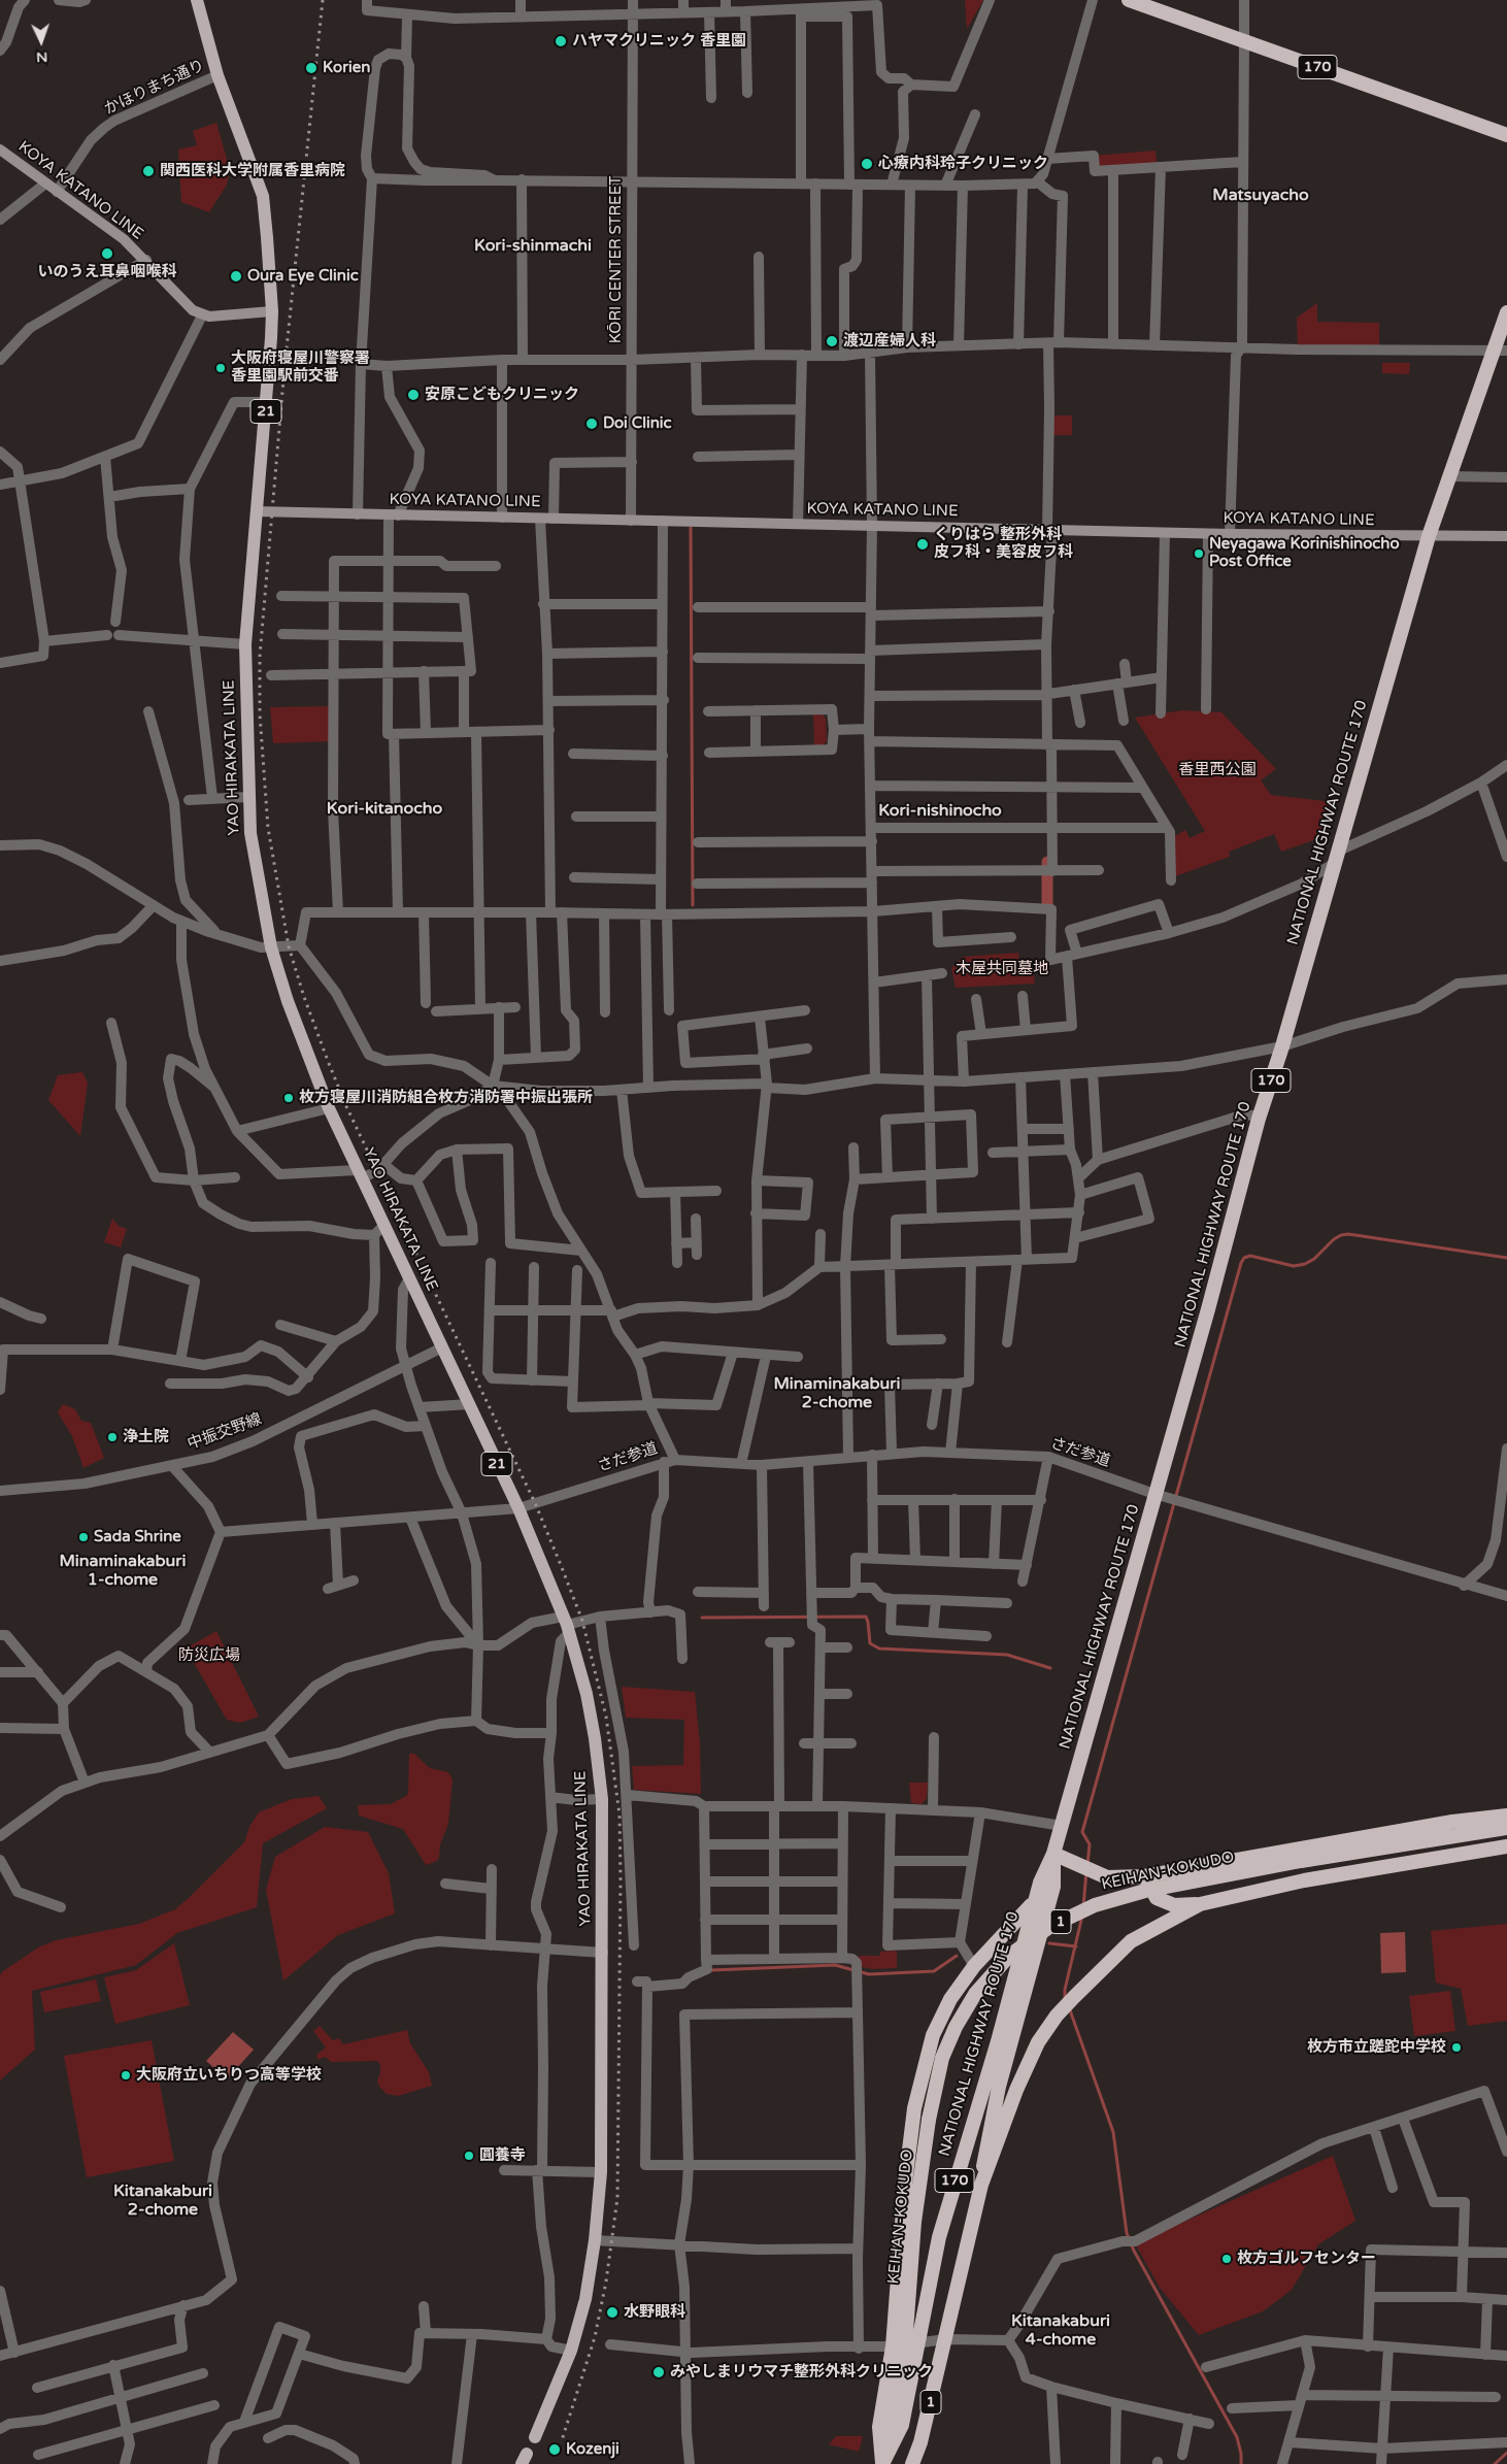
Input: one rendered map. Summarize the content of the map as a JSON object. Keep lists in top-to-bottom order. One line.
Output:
{"streets":{"highway":["170","NATIONAL HIGHWAY ROUTE 170","KEIHAN-KOKUDO","1"],"main road":["KOYA KATANO LINE","21","YAO HIRAKATA LINE"],"street":["かほりまち通り","KŌRI CENTER STREET","中振交野線","さだ参道"]},"crossings":[["かほりまち通り","KOYA KATANO LINE"],["かほりまち通り","YAO HIRAKATA LINE"],["KOYA KATANO LINE","KŌRI CENTER STREET"],["KOYA KATANO LINE","YAO HIRAKATA LINE"],["KOYA KATANO LINE","NATIONAL HIGHWAY ROUTE 170"],["YAO HIRAKATA LINE","中振交野線"],["YAO HIRAKATA LINE","さだ参道"],["NATIONAL HIGHWAY ROUTE 170","さだ参道"],["NATIONAL HIGHWAY ROUTE 170","KEIHAN-KOKUDO"],["NATIONAL HIGHWAY ROUTE 170","1"]],"districts":["Matsuyacho","Kori-shinmachi","Kori-kitanocho","Kori-nishinocho","Minaminakaburi 2-chome","Minaminakaburi 1-chome","Kitanakaburi 2-chome","Kitanakaburi 4-chome"],"parks":["香里西公園","木屋共同墓地","防災広場"],"places":["ハヤマクリニック 香里園","Korien","心療内科玲子クリニック","関西医科大学附属香里病院","いのうえ耳鼻咽喉科","Oura Eye Clinic","渡辺産婦人科","大阪府寝屋川警察署 香里園駅前交番","安原こどもクリニック","Doi Clinic","くりはら 整形外科 皮フ科・美容皮フ科","Neyagawa Korinishinocho Post Office","枚方寝屋川消防組合枚方消防署中振出張所","浄土院","Sada Shrine","枚方市立蹉跎中学校","大阪府立いちりつ高等学校","圓養寺","枚方ゴルフセンター","水野眼科","みやしまリウマチ整形外科クリニック","Kozenji"],"north":"bottom"}
